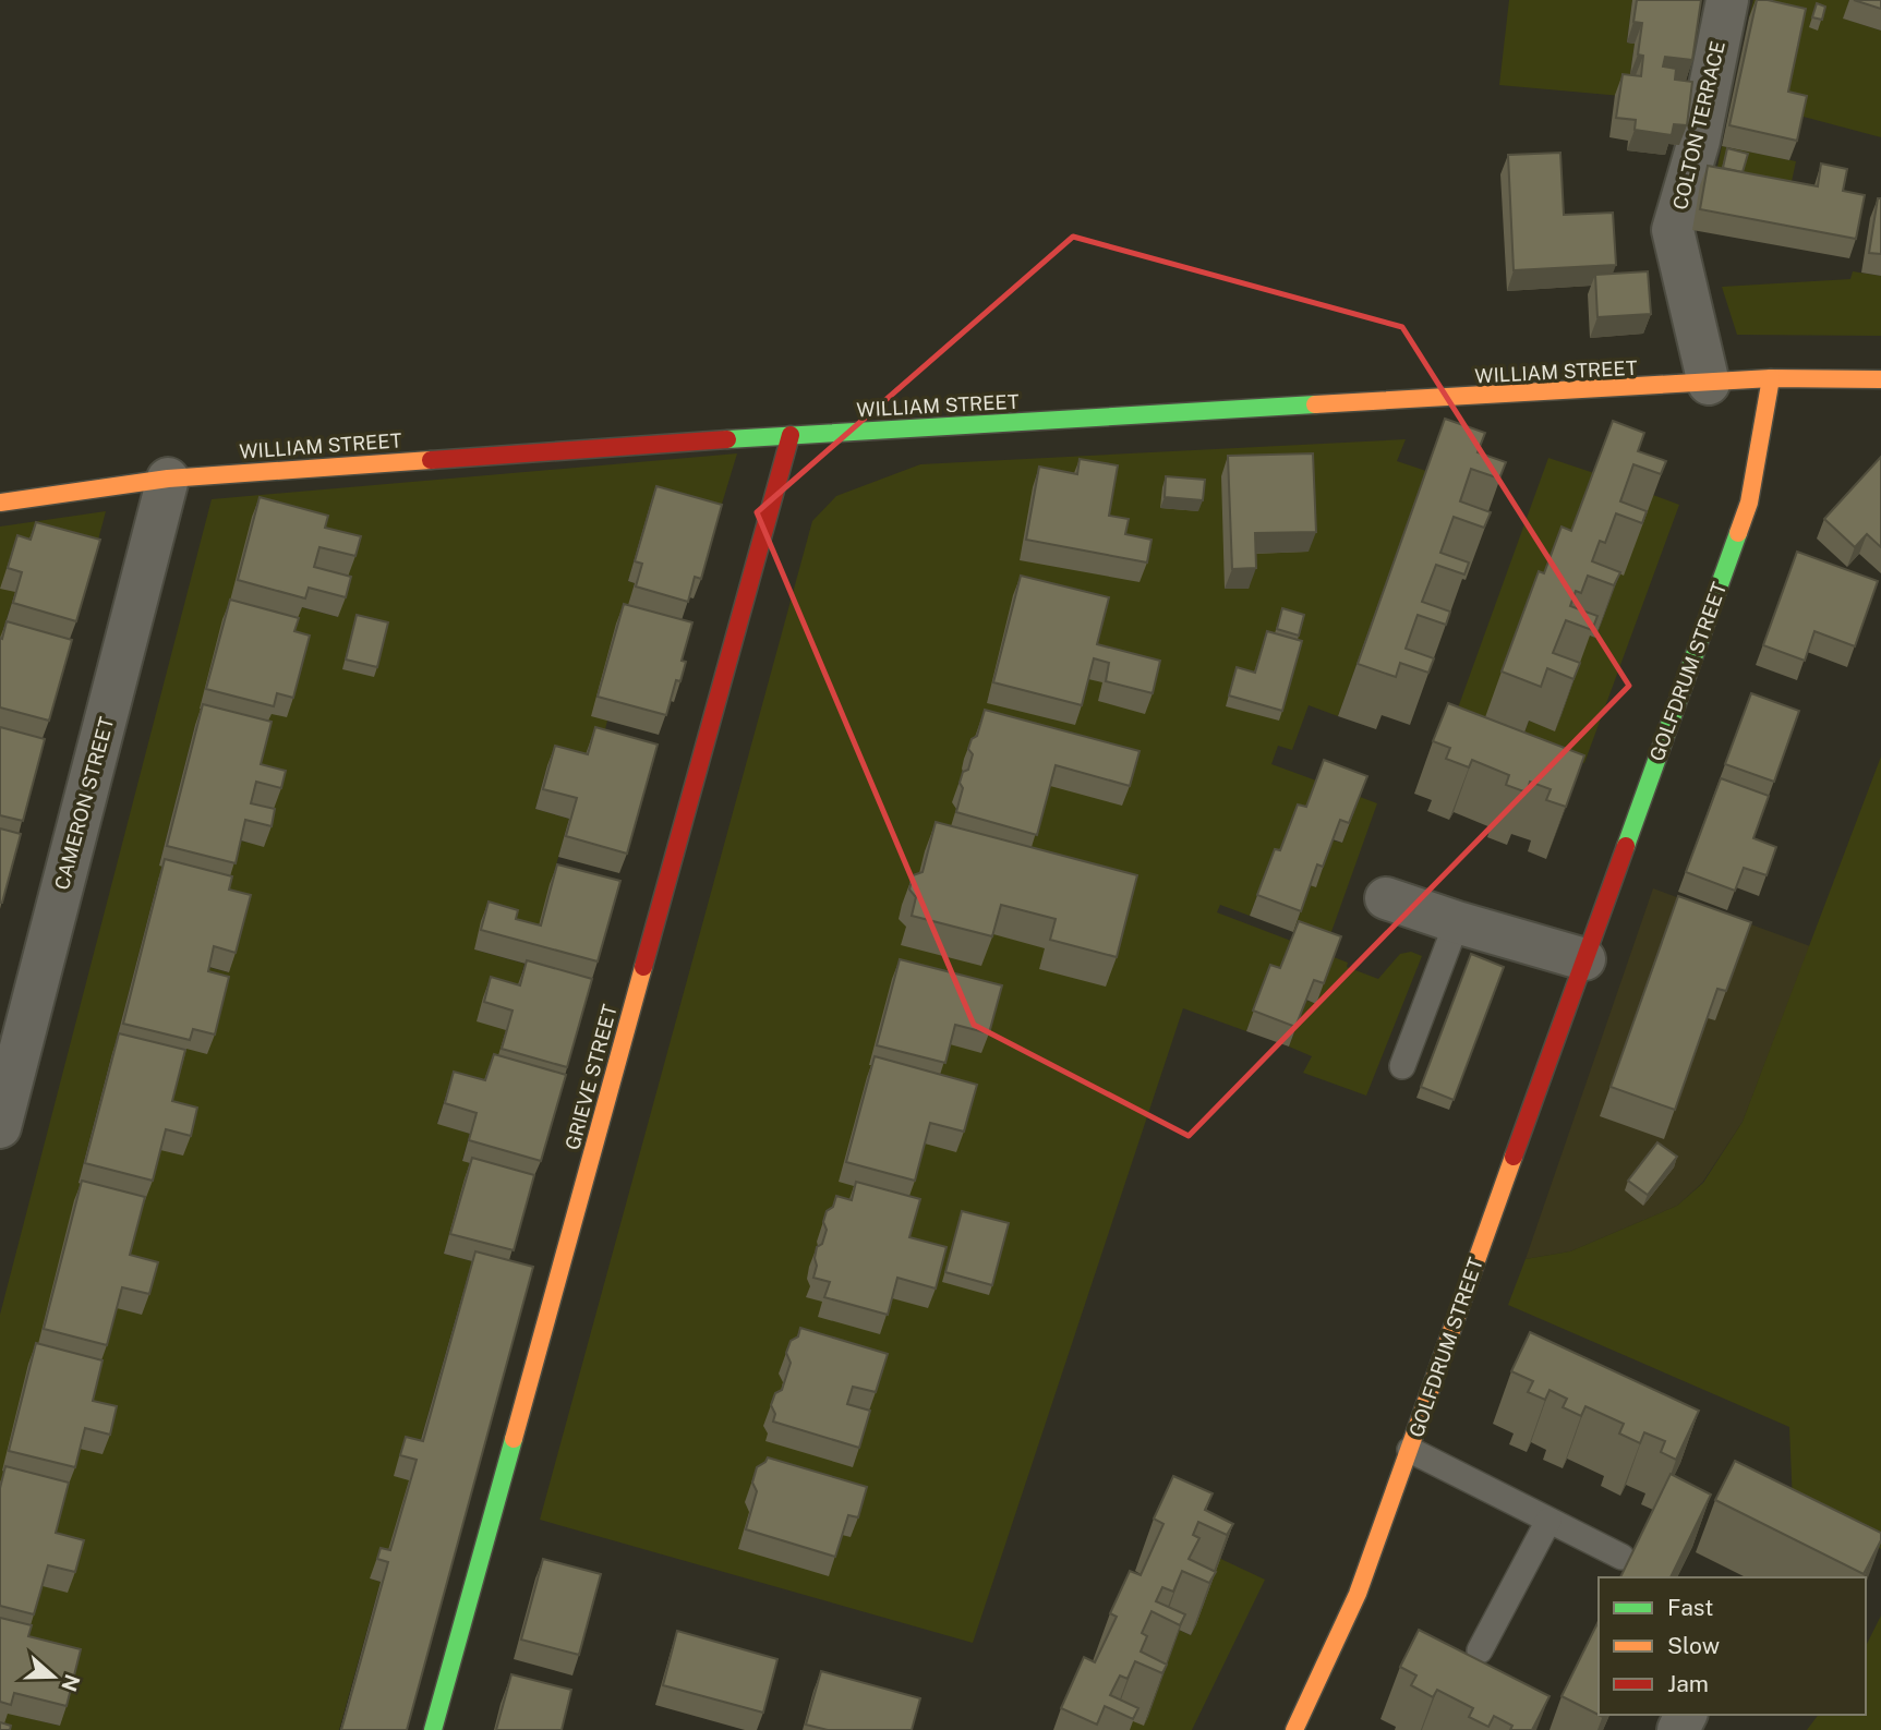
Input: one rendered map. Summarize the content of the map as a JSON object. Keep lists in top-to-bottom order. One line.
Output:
{"streets":{"street":["COLTON TERRACE","WILLIAM STREET","GOLFDRUM STREET","CAMERON STREET","GRIEVE STREET"]},"crossings":[["COLTON TERRACE","WILLIAM STREET"],["WILLIAM STREET","GOLFDRUM STREET"],["WILLIAM STREET","CAMERON STREET"],["WILLIAM STREET","GRIEVE STREET"]],"legend":["Fast","Slow","Jam"],"north":"right"}
